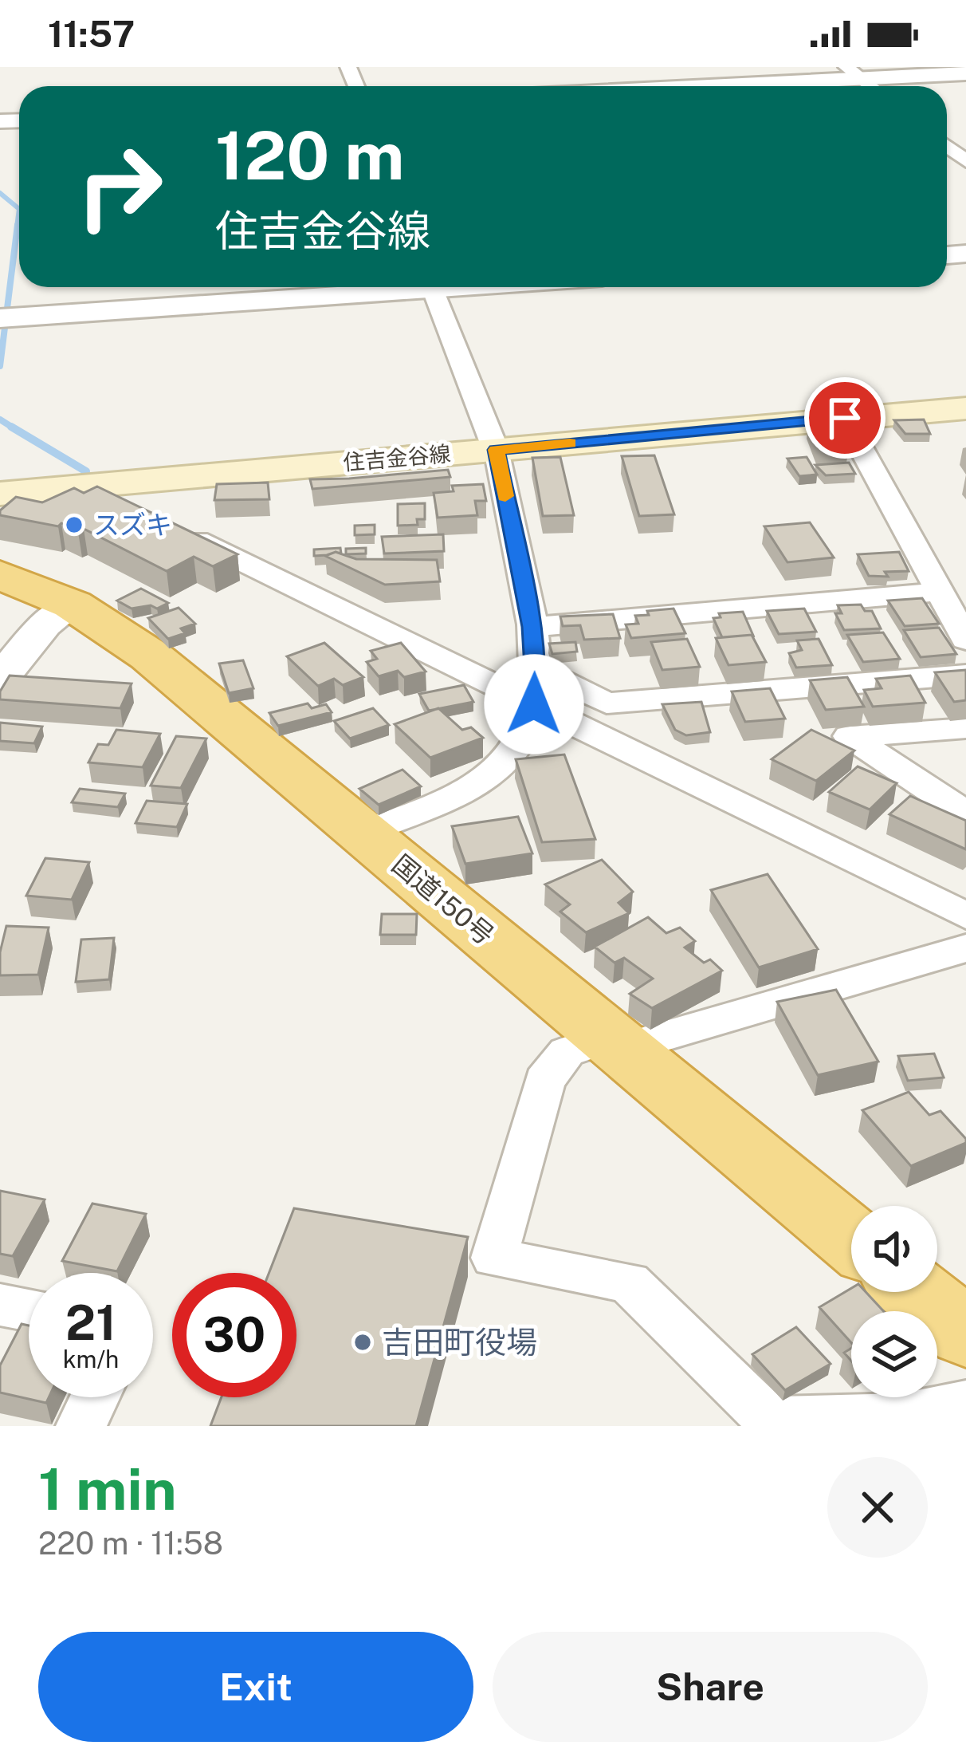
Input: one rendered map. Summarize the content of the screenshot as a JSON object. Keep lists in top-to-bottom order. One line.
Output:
{"streets":{"highway":["国道150号"],"main road":["住吉金谷線"]},"places":["スズキ","吉田町役場"],"page":{"status":"11:57","turn":["120 m","住吉金谷線"],"speed":"21 km/h","limit":"30","heading":["1 min","220 m · 11:58"],"buttons":["Exit","Share"]}}
